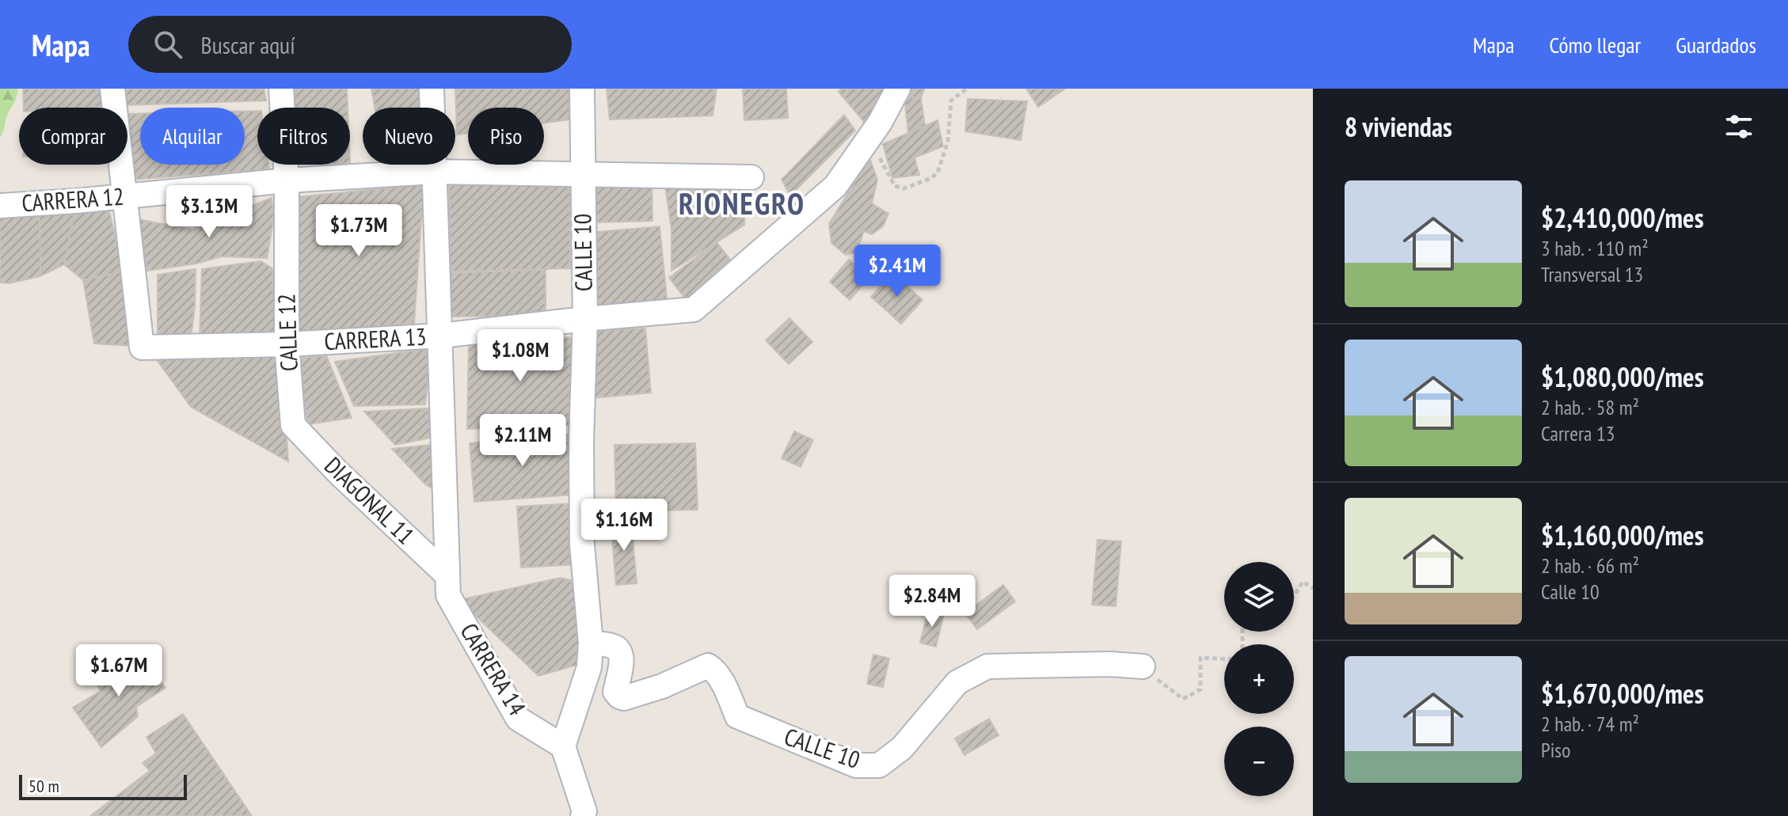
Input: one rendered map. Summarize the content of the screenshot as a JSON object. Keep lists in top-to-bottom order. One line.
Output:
{"streets":{"street":["CARRERA 12","CALLE 10","CALLE 12","CARRERA 13","DIAGONAL 11","CARRERA 14"]},"crossings":[["CARRERA 12","CALLE 10"],["CARRERA 12","CALLE 12"],["CARRERA 12","CARRERA 13"],["CARRERA 12","CARRERA 14"],["CALLE 10","CARRERA 13"],["CALLE 10","CARRERA 14"],["CALLE 12","CARRERA 13"],["CALLE 12","DIAGONAL 11"],["CARRERA 13","CARRERA 14"],["DIAGONAL 11","CARRERA 14"]],"districts":["RIONEGRO"],"scale_bar":"50 m","page":{"header":"Mapa","search":"Buscar aquí","nav":["Mapa","Cómo llegar","Guardados"],"heading":"8 viviendas","chip":["Comprar","Alquilar","Filtros","Nuevo","Piso"],"list":[{"name":"$2,410,000/mes","note":"3 hab. · 110 m² · Transversal 13"},{"name":"$1,080,000/mes","note":"2 hab. · 58 m² · Carrera 13"},{"name":"$1,160,000/mes","note":"2 hab. · 66 m² · Calle 10"},{"name":"$1,670,000/mes","note":"2 hab. · 74 m² · Piso"}],"price":["$3.13M","$1.73M","$2.41M","$1.08M","$2.11M","$1.16M","$2.84M","$1.67M"],"map_buttons":["+","−"],"scale":"50 m"}}
